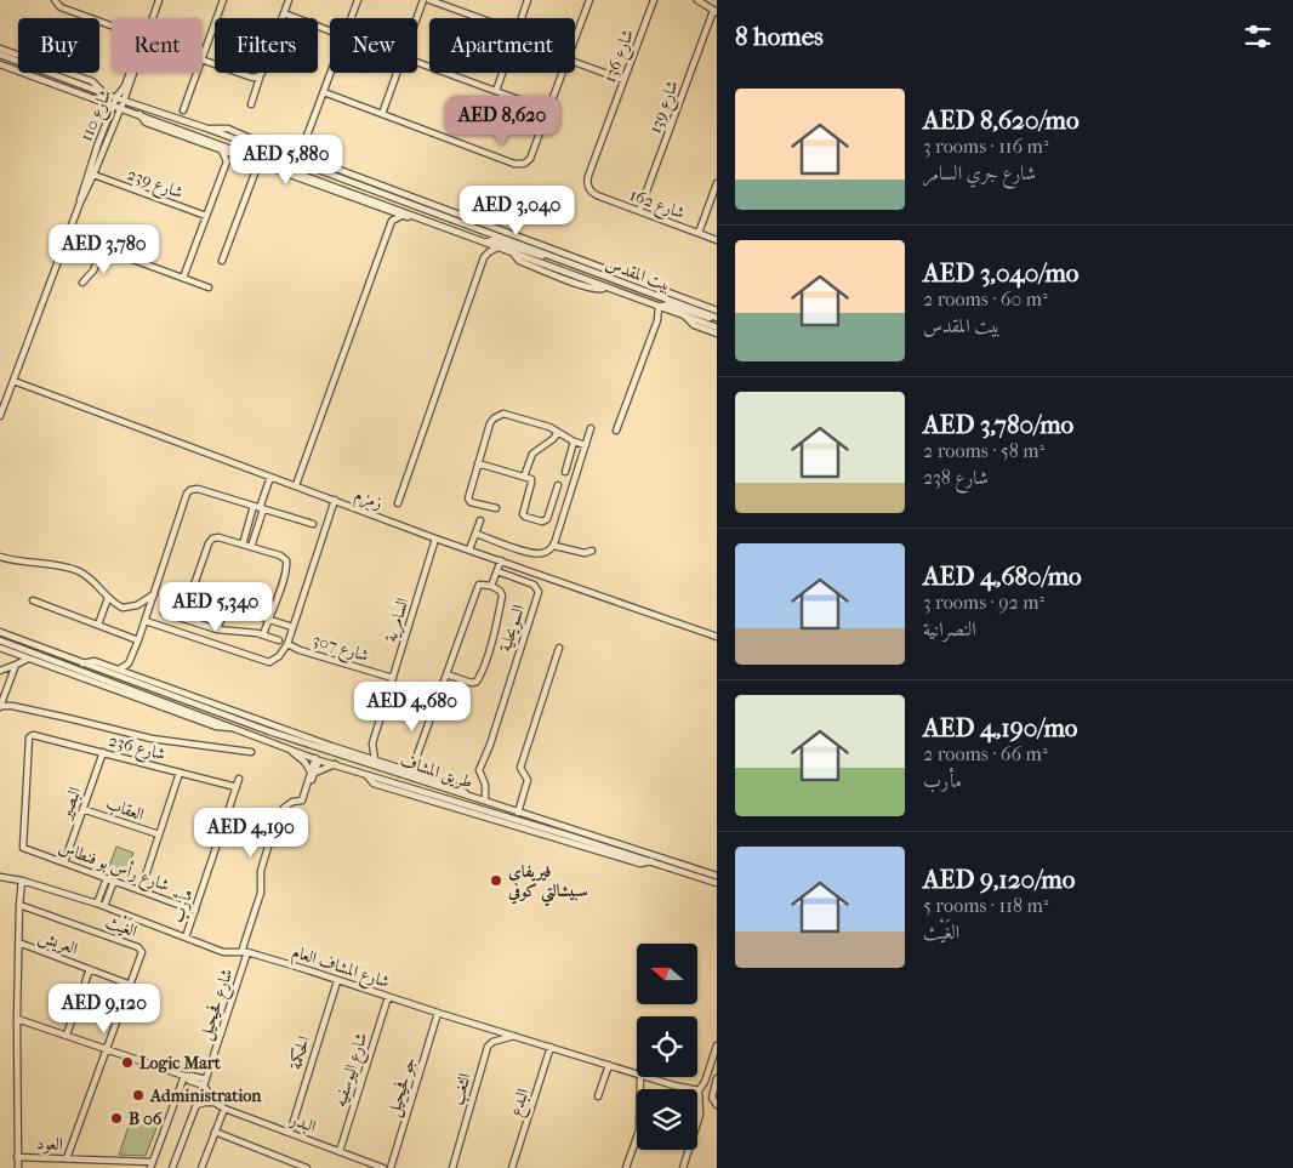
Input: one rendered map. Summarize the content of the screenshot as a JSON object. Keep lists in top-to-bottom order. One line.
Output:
{"streets":{"street":["شارع 136","شارع 139","شارع 110","شارع 239","شارع 162","بيت المقدس","زمزم","السامرية","السويحلية","شارع 307","شارع 236","طريق المشاف","البصير","العقاب","شارع رأس بو فنطاس","مأرب","الغَيْث","العريش","شارع المشاف العام","شارع فحيحيل","الحكمة","شارع اليوسفيه","جو فحيحيل","الثغب","البدع","البدر","العود"]},"crossings":[["شارع 136","شارع 162"],["شارع 139","شارع 162"],["شارع 110","شارع 239"],["شارع 110","بيت المقدس"],["شارع 110","زمزم"],["زمزم","السامرية"],["زمزم","شارع 307"],["السامرية","شارع 307"],["السامرية","طريق المشاف"],["السويحلية","طريق المشاف"],["شارع 236","البصير"],["شارع 236","شارع رأس بو فنطاس"],["شارع 236","مأرب"],["البصير","العقاب"],["البصير","شارع رأس بو فنطاس"],["شارع رأس بو فنطاس","مأرب"],["مأرب","شارع المشاف العام"],["الغَيْث","العريش"],["الغَيْث","العود"],["شارع المشاف العام","شارع فحيحيل"],["شارع المشاف العام","الحكمة"],["شارع المشاف العام","شارع اليوسفيه"],["شارع المشاف العام","جو فحيحيل"],["شارع المشاف العام","الثغب"],["شارع المشاف العام","البدع"],["شارع فحيحيل","البدر"],["الحكمة","البدر"],["شارع اليوسفيه","البدر"]],"places":["فيريفاي سبيشالتي كوفي","Logic Mart","Administration","B 06"],"north":"left","page":{"heading":"8 homes","chip":["Buy","Rent","Filters","New","Apartment"],"list":[{"name":"AED 8,620/mo","note":"3 rooms · 116 m² · شارع جري السامر"},{"name":"AED 3,040/mo","note":"2 rooms · 60 m² · بيت المقدس"},{"name":"AED 3,780/mo","note":"2 rooms · 58 m² · شارع 238"},{"name":"AED 4,680/mo","note":"3 rooms · 92 m² · النصرانية"},{"name":"AED 4,190/mo","note":"2 rooms · 66 m² · مأرب"},{"name":"AED 9,120/mo","note":"5 rooms · 118 m² · الغَيْث"}],"price":["AED 8,620","AED 5,880","AED 3,040","AED 3,780","AED 5,340","AED 4,680","AED 4,190","AED 9,120"]}}
